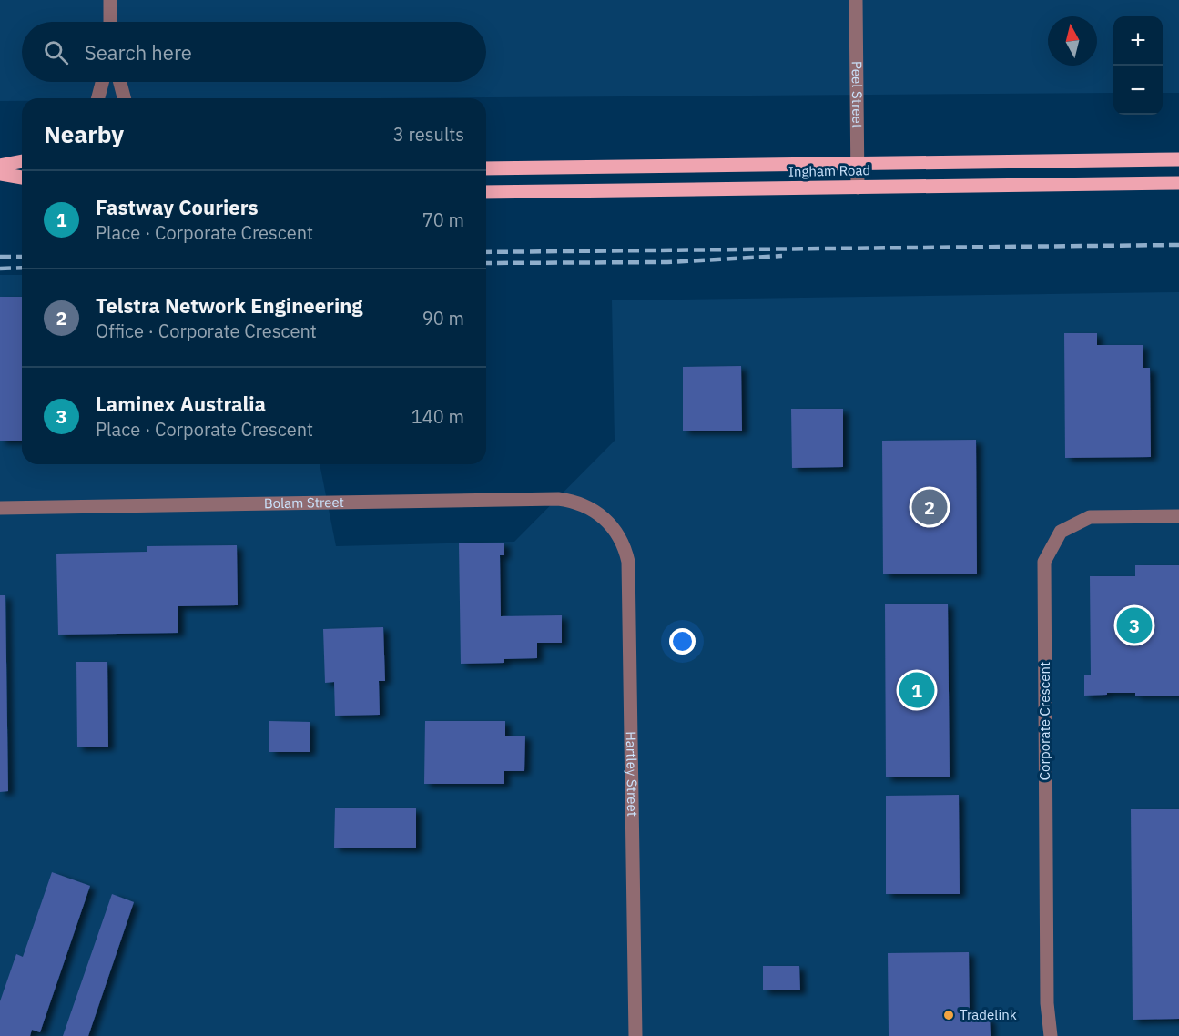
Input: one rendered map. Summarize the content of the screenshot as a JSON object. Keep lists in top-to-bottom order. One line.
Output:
{"streets":{"main road":["Ingham Road"],"street":["Peel Street","Bolam Street","Corporate Crescent","Hartley Street"]},"crossings":[["Peel Street","Ingham Road"],["Bolam Street","Hartley Street"]],"places":["Tradelink"],"north":"top","page":{"map_buttons":["+","−"],"search":"Search here","heading":["Nearby","3 results"],"list":[{"mark":"1","name":"Fastway Couriers","note":"Place · Corporate Crescent","value":"70 m"},{"mark":"2","name":"Telstra Network Engineering","note":"Office · Corporate Crescent","value":"90 m"},{"mark":"3","name":"Laminex Australia","note":"Place · Corporate Crescent","value":"140 m"}],"pins":["2","3","1"]}}
